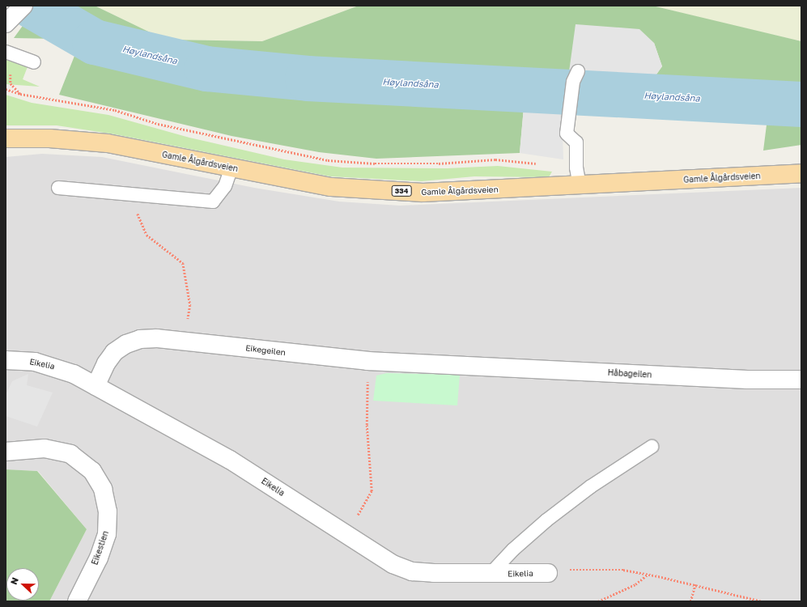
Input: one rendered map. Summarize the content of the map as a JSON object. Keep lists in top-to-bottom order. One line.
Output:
{"streets":{"main road":["Gamle Ålgårdsveien","334"],"street":["Eikegeilen","Eikelia","Håbageilen","Eikestien"]},"crossings":[["Eikegeilen","Eikelia"],["Eikegeilen","Håbageilen"]],"water":["Høylandsåna"],"north":"left"}
